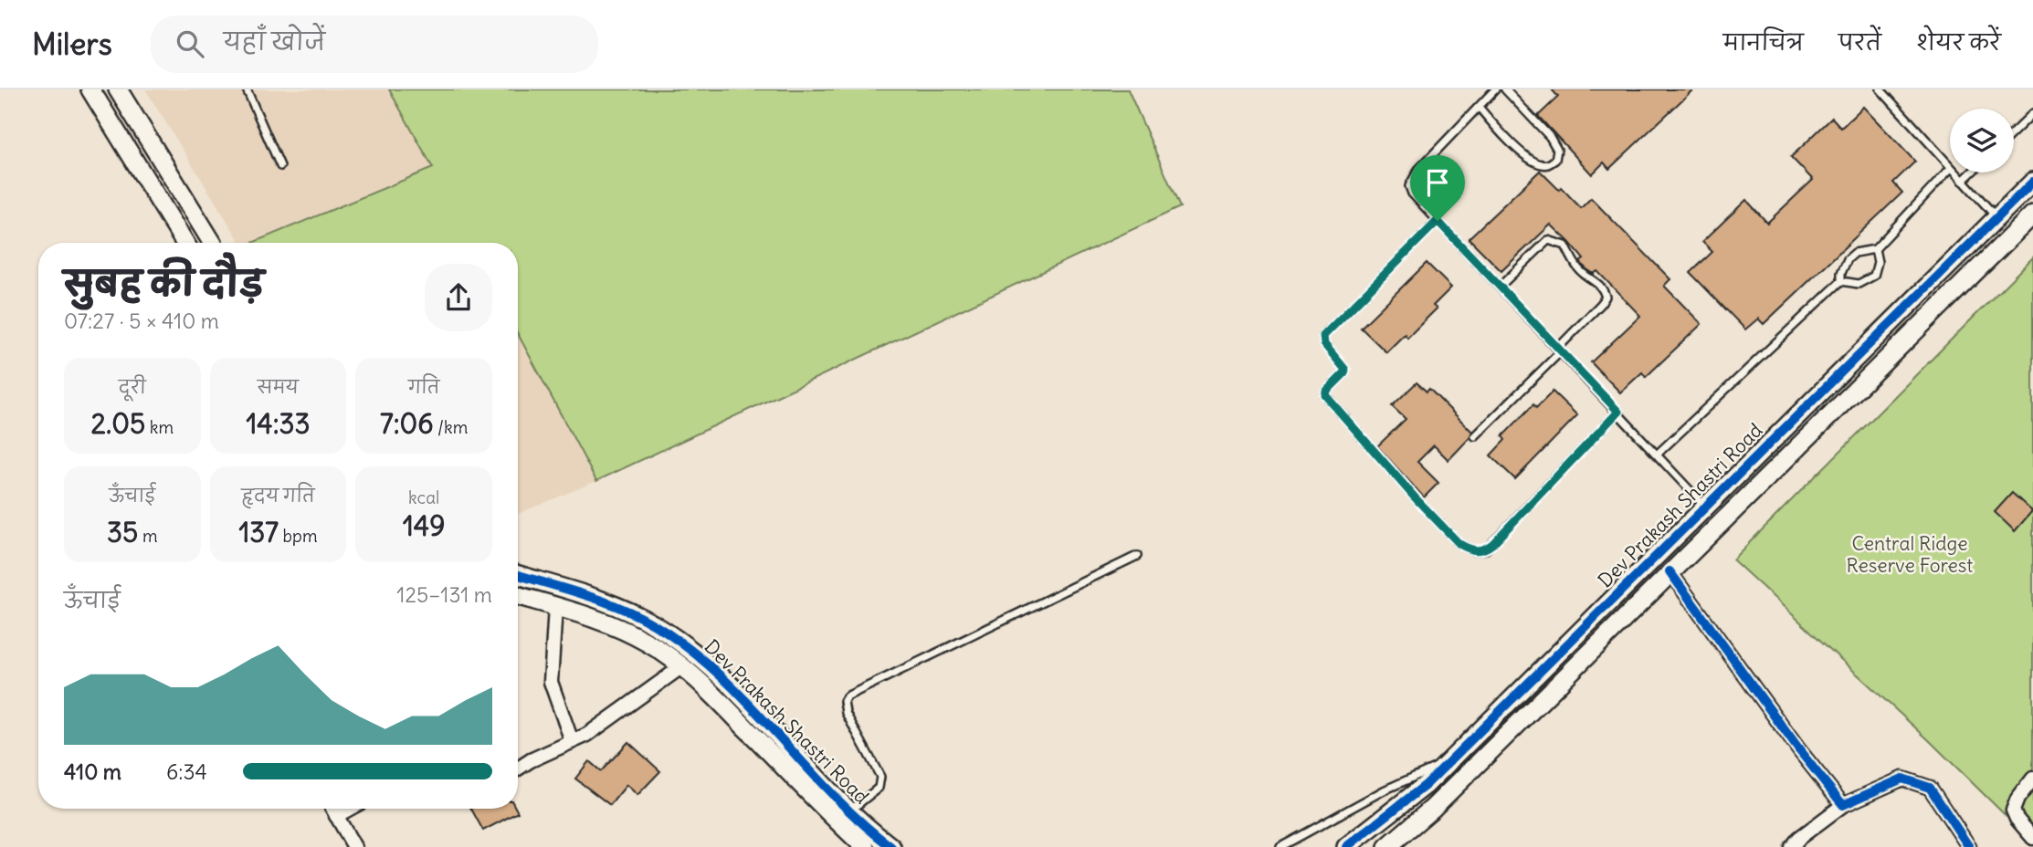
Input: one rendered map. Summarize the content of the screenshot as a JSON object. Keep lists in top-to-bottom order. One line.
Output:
{"streets":{"street":["Dev Prakash Shastri Road"]},"parks":["Central Ridge Reserve Forest"],"page":{"header":"Milers","search":"यहाँ खोजें","nav":["मानचित्र","परतें","शेयर करें"],"heading":["सुबह की दौड़","07:27 · 5 × 410 m"],"stats":[["दूरी","2.05 km"],["समय","14:33"],["गति","7:06 /km"],["ऊँचाई","35 m"],["हृदय गति","137 bpm"],["kcal","149"]],"chart":["ऊँचाई","125–131 m"],"list":[{"name":"410 m","note":"6:34"}]}}
